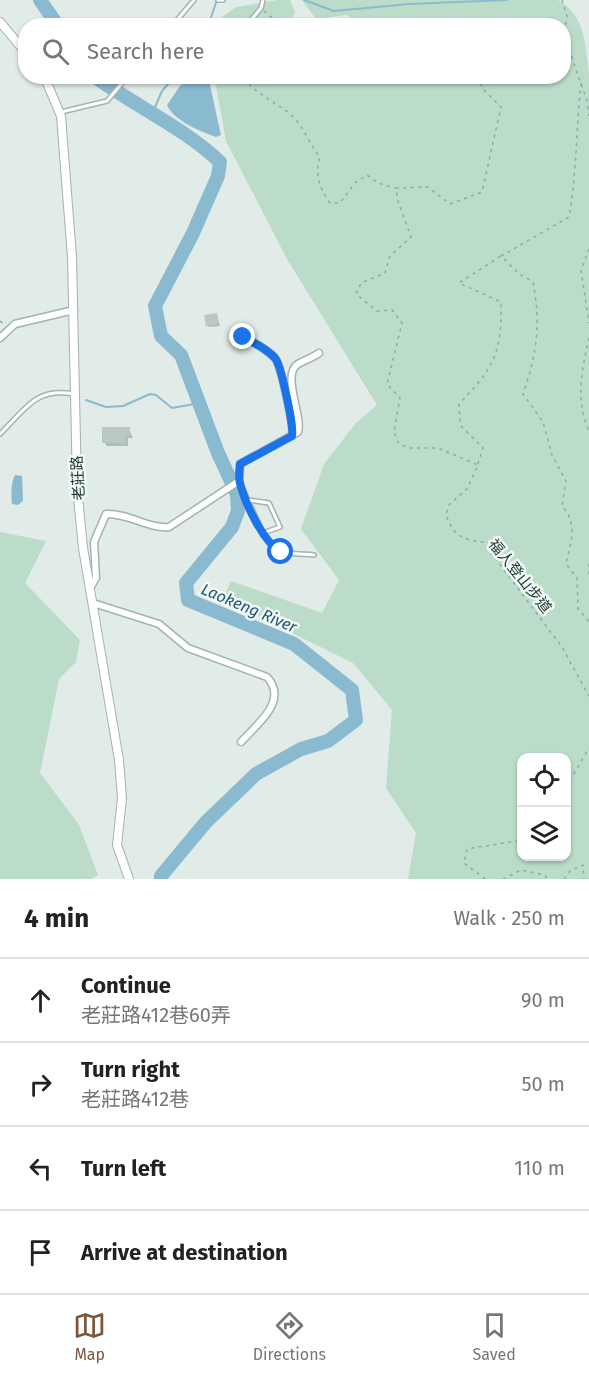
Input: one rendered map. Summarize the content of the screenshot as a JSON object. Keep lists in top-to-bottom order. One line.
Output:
{"streets":{"street":["老莊路"],"path":["福人登山步道"]},"water":["Laokeng River"],"page":{"search":"Search here","heading":["4 min","Walk · 250 m"],"list":[["Continue","老莊路412巷60弄","90 m"],["Turn right","老莊路412巷","50 m"],["Turn left","110 m"],"Arrive at destination"],"nav":["Map","Directions","Saved"]}}
